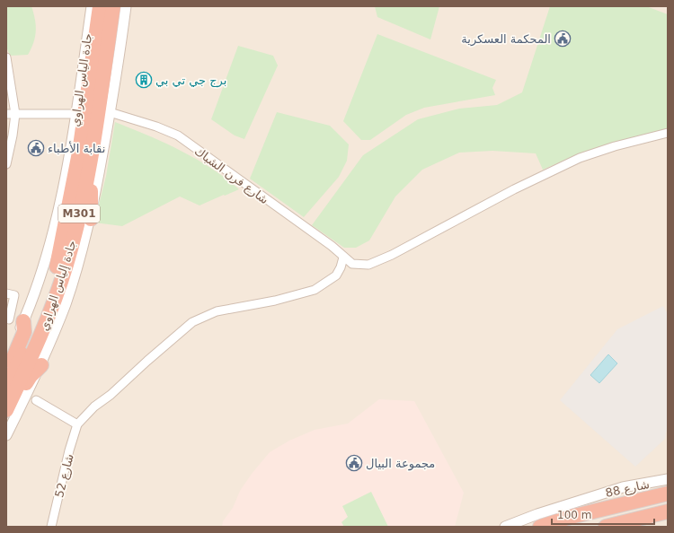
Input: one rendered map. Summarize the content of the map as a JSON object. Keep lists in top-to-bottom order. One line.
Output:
{"streets":{"highway":["M301","جادة إلياس الهراوي"],"street":["جادة الياس الهراوي","شارع فرن الشباك","شارع 52","شارع 88"]},"crossings":[["جادة الياس الهراوي","جادة إلياس الهراوي"],["شارع فرن الشباك","جادة إلياس الهراوي"]],"places":{"public building":["المحكمة العسكرية","نقابة الأطباء","مجموعة البيال"],"building":["برج جي تي بي"]},"scale_bar":"100 m"}
